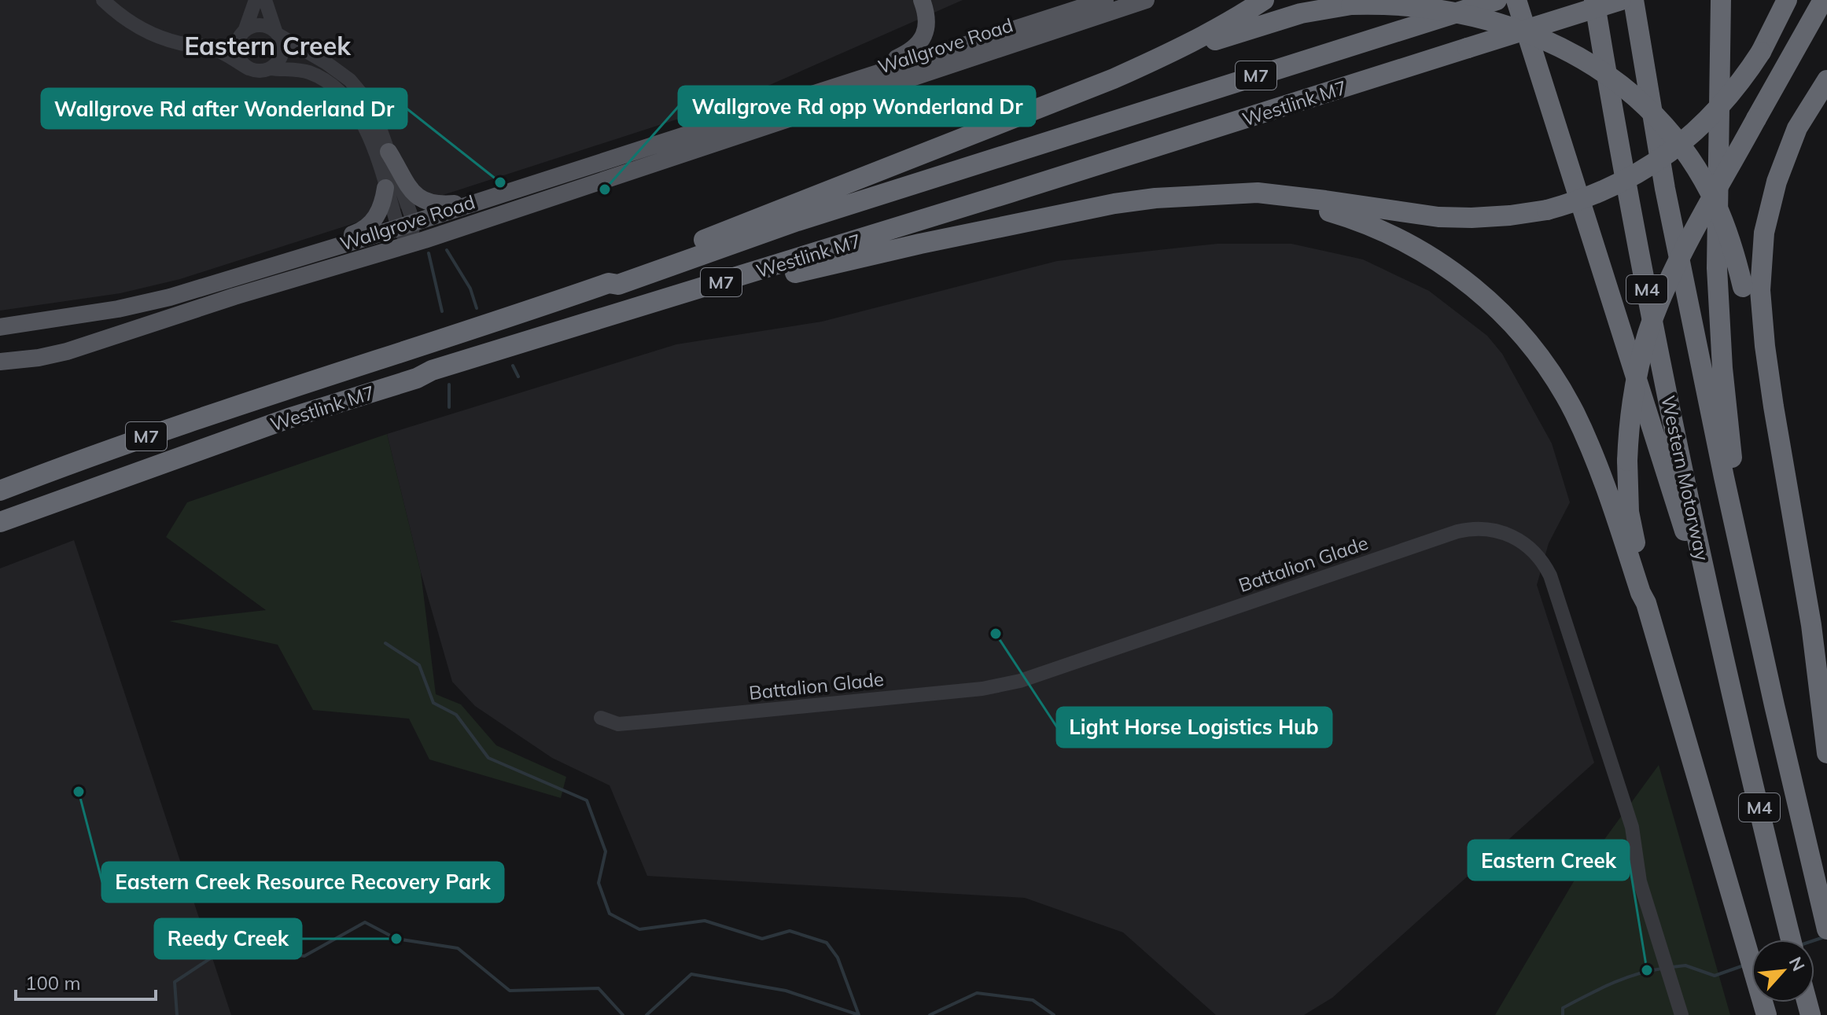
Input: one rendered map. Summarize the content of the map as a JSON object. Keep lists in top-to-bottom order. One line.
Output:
{"streets":{"highway":["M7","Westlink M7","M4","Western Motorway"],"main road":["Wallgrove Road"],"street":["Battalion Glade"]},"crossings":[["M7","Westlink M7"]],"districts":["Eastern Creek"],"places":["Wallgrove Rd after Wonderland Dr","Wallgrove Rd opp Wonderland Dr","Light Horse Logistics Hub","Eastern Creek Resource Recovery Park","Reedy Creek","Eastern Creek"],"scale_bar":"100 m","north":"top right"}
